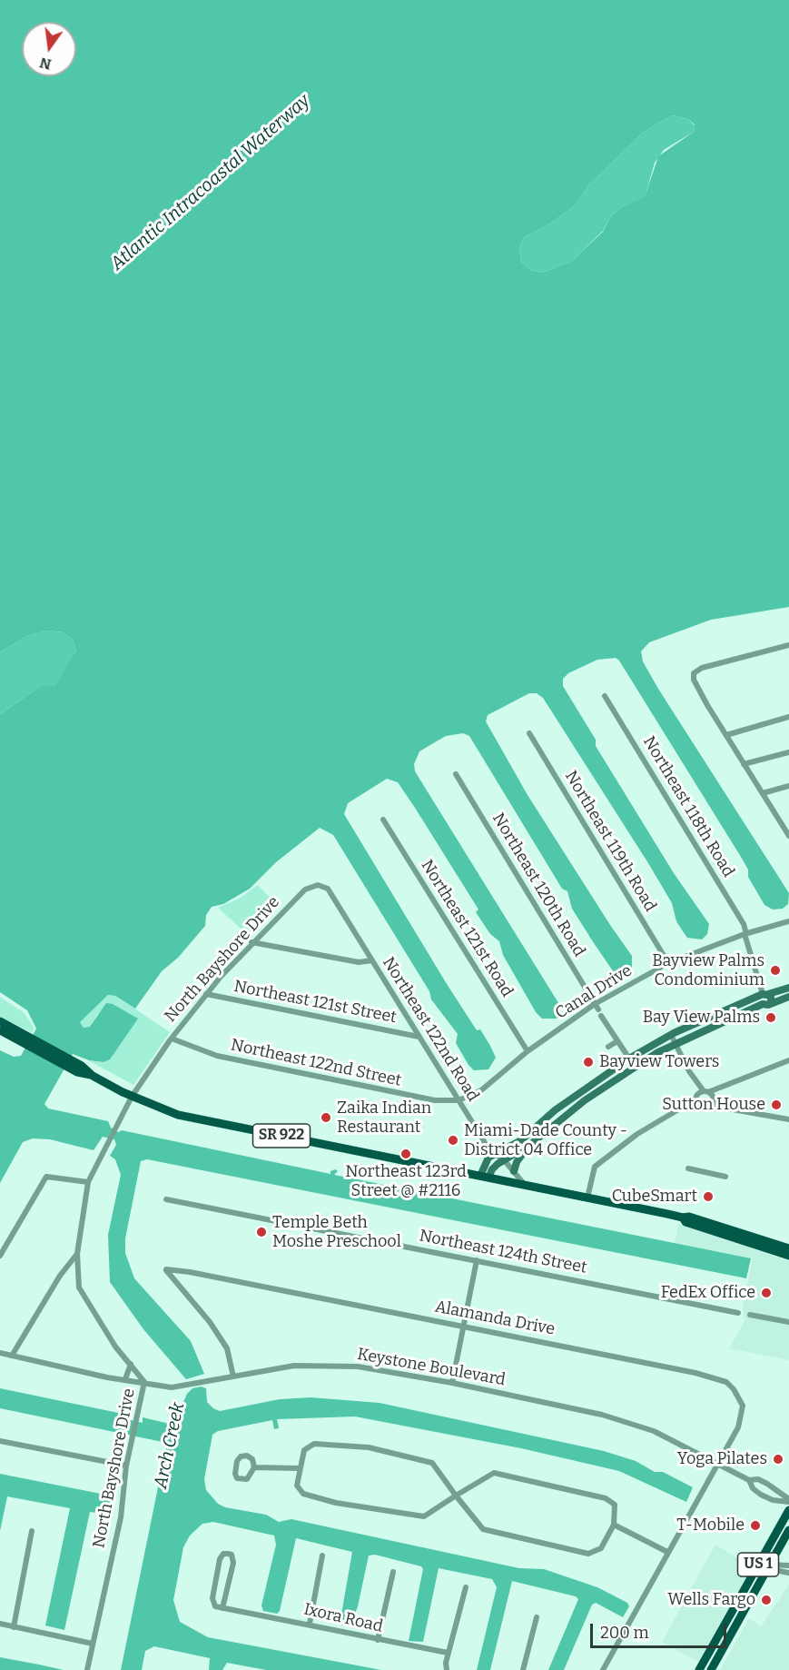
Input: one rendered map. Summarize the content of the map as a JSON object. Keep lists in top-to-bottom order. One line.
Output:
{"streets":{"main road":["SR 922","US 1"],"street":["Northeast 118th Road","Northeast 119th Road","Northeast 120th Road","Northeast 121st Road","North Bayshore Drive","Canal Drive","Northeast 121st Street","Northeast 122nd Road","Northeast 122nd Street","Northeast 124th Street","Alamanda Drive","Keystone Boulevard","Ixora Road"]},"crossings":[["Northeast 118th Road","Canal Drive"],["Northeast 119th Road","Canal Drive"],["Northeast 120th Road","Canal Drive"],["Northeast 121st Road","Canal Drive"],["North Bayshore Drive","Northeast 121st Street"],["North Bayshore Drive","Northeast 122nd Road"],["North Bayshore Drive","Northeast 122nd Street"],["North Bayshore Drive","SR 922"],["North Bayshore Drive","Keystone Boulevard"],["Canal Drive","Northeast 122nd Road"],["Canal Drive","Northeast 122nd Street"],["Northeast 121st Street","Northeast 122nd Road"],["Northeast 122nd Road","Northeast 122nd Street"],["Northeast 122nd Road","SR 922"],["Alamanda Drive","Keystone Boulevard"]],"water":["Atlantic Intracoastal Waterway","Arch Creek"],"places":["Bayview Palms Condominium","Bay View Palms","Bayview Towers","Sutton House","Zaika Indian Restaurant","Miami-Dade County - District 04 Office","Northeast 123rd Street @ #2116","CubeSmart","Temple Beth Moshe Preschool","FedEx Office","Yoga Pilates","T-Mobile","Wells Fargo"],"scale_bar":"200 m","north":"bottom"}
